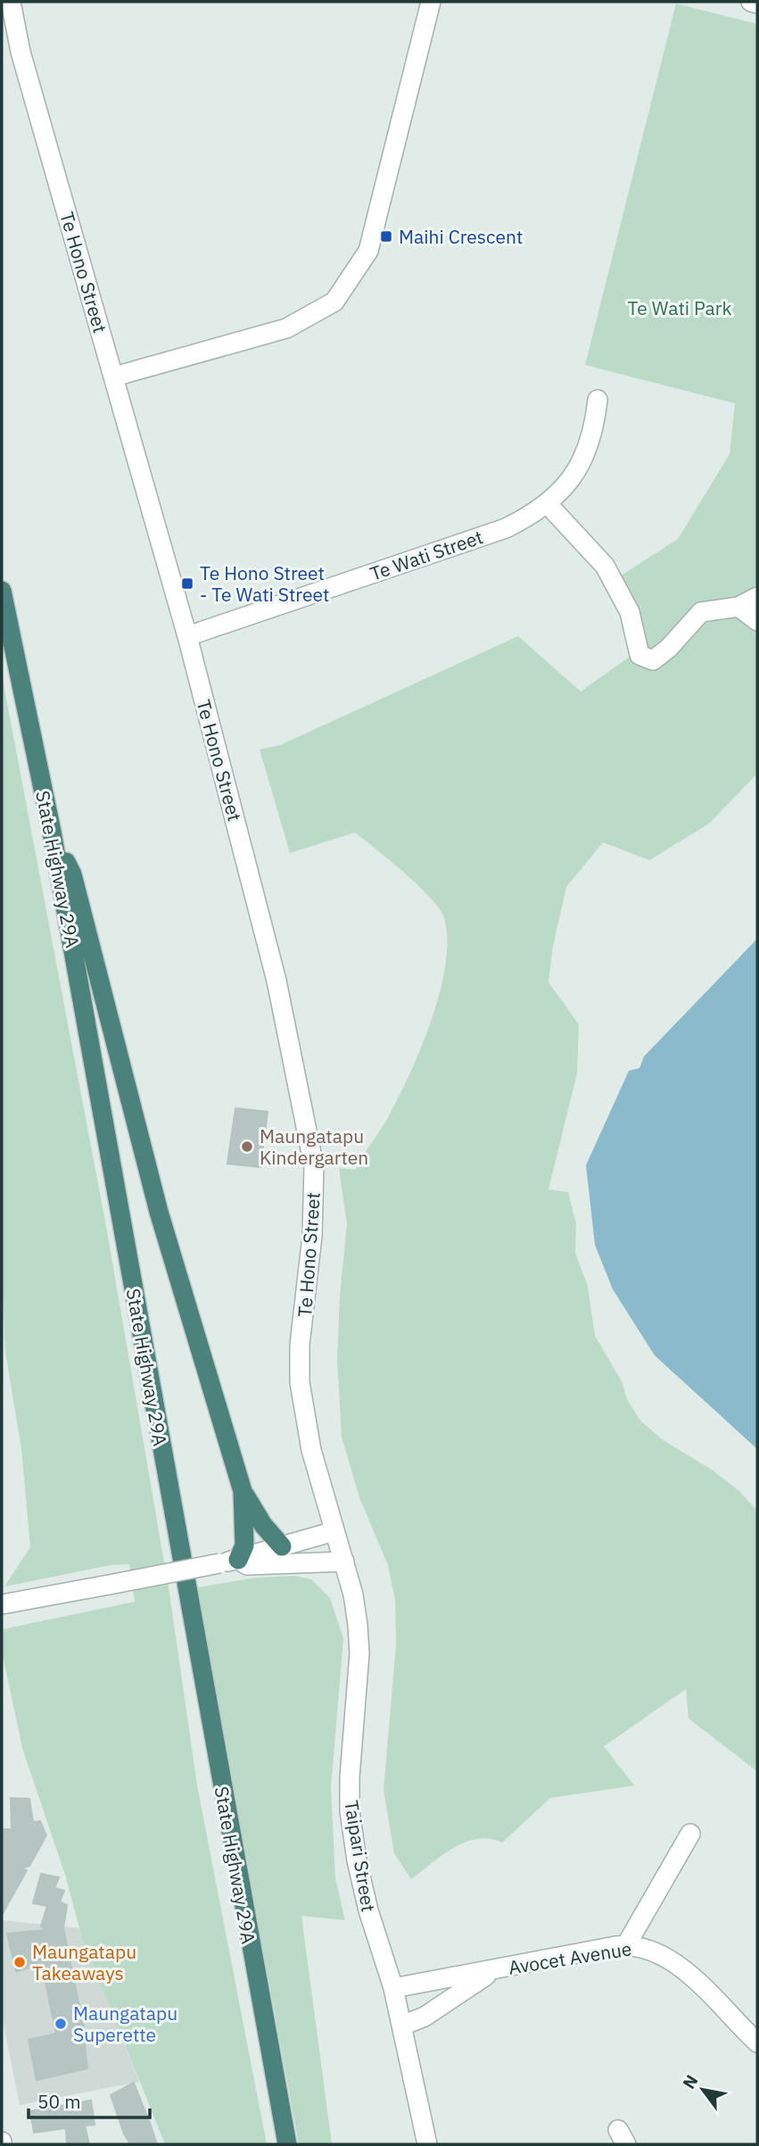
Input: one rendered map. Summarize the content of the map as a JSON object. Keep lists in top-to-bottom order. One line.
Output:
{"streets":{"highway":["State Highway 29A"],"street":["Te Hono Street","Te Wati Street","Taipari Street","Avocet Avenue"]},"crossings":[["Te Hono Street","Te Wati Street"],["Te Hono Street","Taipari Street"],["Taipari Street","Avocet Avenue"]],"parks":["Te Wati Park"],"places":{"transit":["Maihi Crescent","Te Hono Street - Te Wati Street"],"other":["Maungatapu Kindergarten","Maungatapu Takeaways","Maungatapu Superette"]},"scale_bar":"50 m","north":"top left"}
